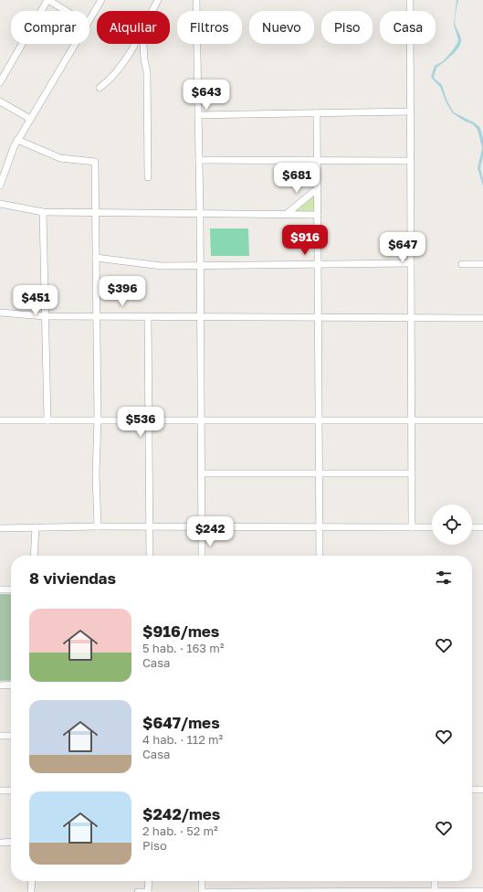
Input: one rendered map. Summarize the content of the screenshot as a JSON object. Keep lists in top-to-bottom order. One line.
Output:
{"page":{"chip":["Comprar","Alquilar","Filtros","Nuevo","Piso","Casa"],"price":["$643","$681","$916","$647","$396","$451","$536","$242"],"heading":"8 viviendas","list":[{"name":"$916/mes","note":"5 hab. · 163 m² · Casa"},{"name":"$647/mes","note":"4 hab. · 112 m² · Casa"},{"name":"$242/mes","note":"2 hab. · 52 m² · Piso"}]}}
